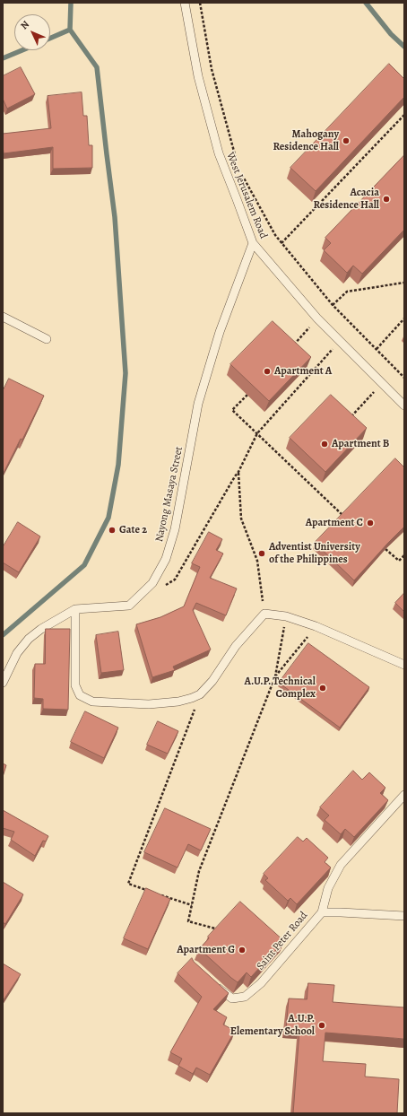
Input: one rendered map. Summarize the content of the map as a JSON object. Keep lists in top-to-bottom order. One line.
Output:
{"streets":{"lane":["West Jerusalem Road","Nayong Masaya Street","Saint Peter Road"]},"crossings":[["West Jerusalem Road","Nayong Masaya Street"]],"places":["Mahogany Residence Hall","Acacia Residence Hall","Apartment A","Apartment B","Apartment C","Gate 2","Adventist University of the Philippines","A.U.P. Technical Complex","Apartment G","A.U.P. Elementary School"],"north":"top left"}
